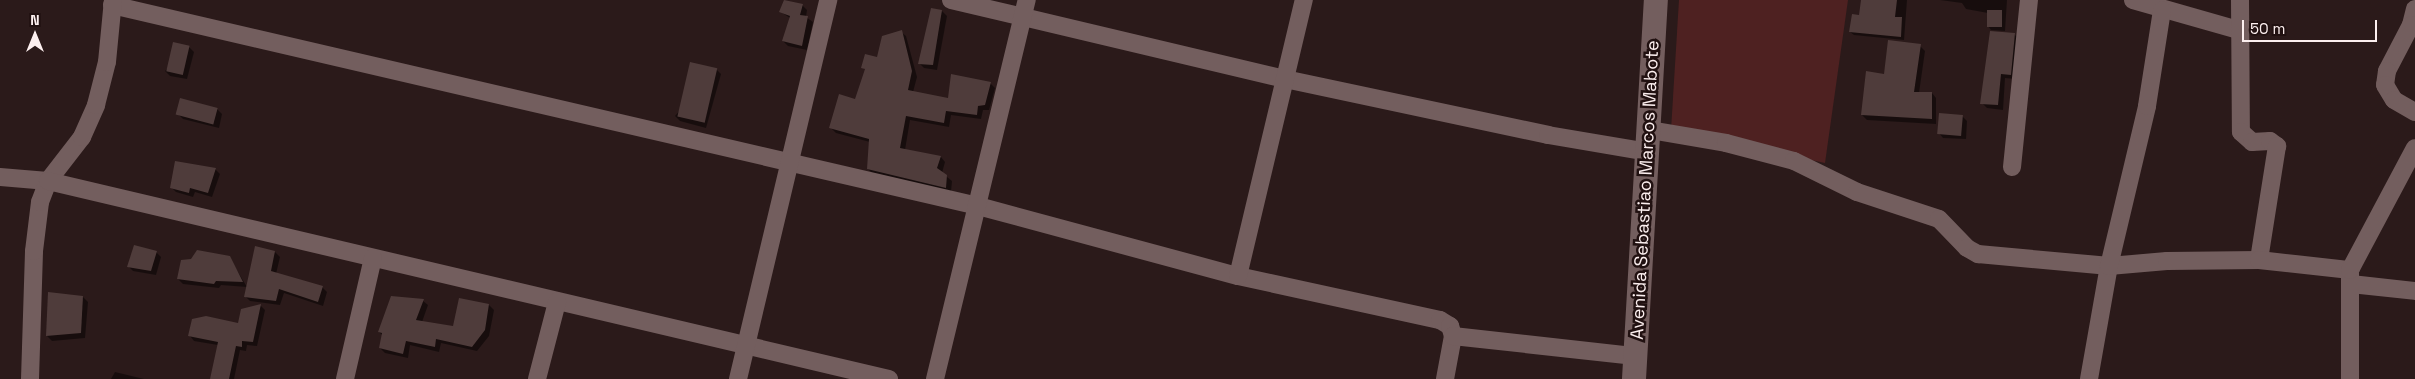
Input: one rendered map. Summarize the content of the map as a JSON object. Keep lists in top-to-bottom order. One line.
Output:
{"streets":{"main road":["Avenida Sebastiao Marcos Mabote"]},"scale_bar":"50 m","north":"top"}
